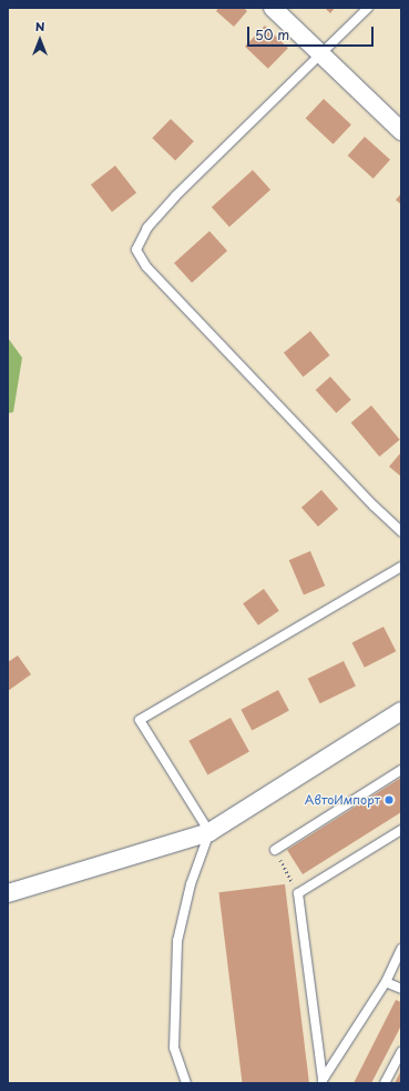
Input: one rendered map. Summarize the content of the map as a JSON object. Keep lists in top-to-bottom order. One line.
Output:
{"places":["АвтоИмпорт"],"scale_bar":"50 m","north":"top"}
